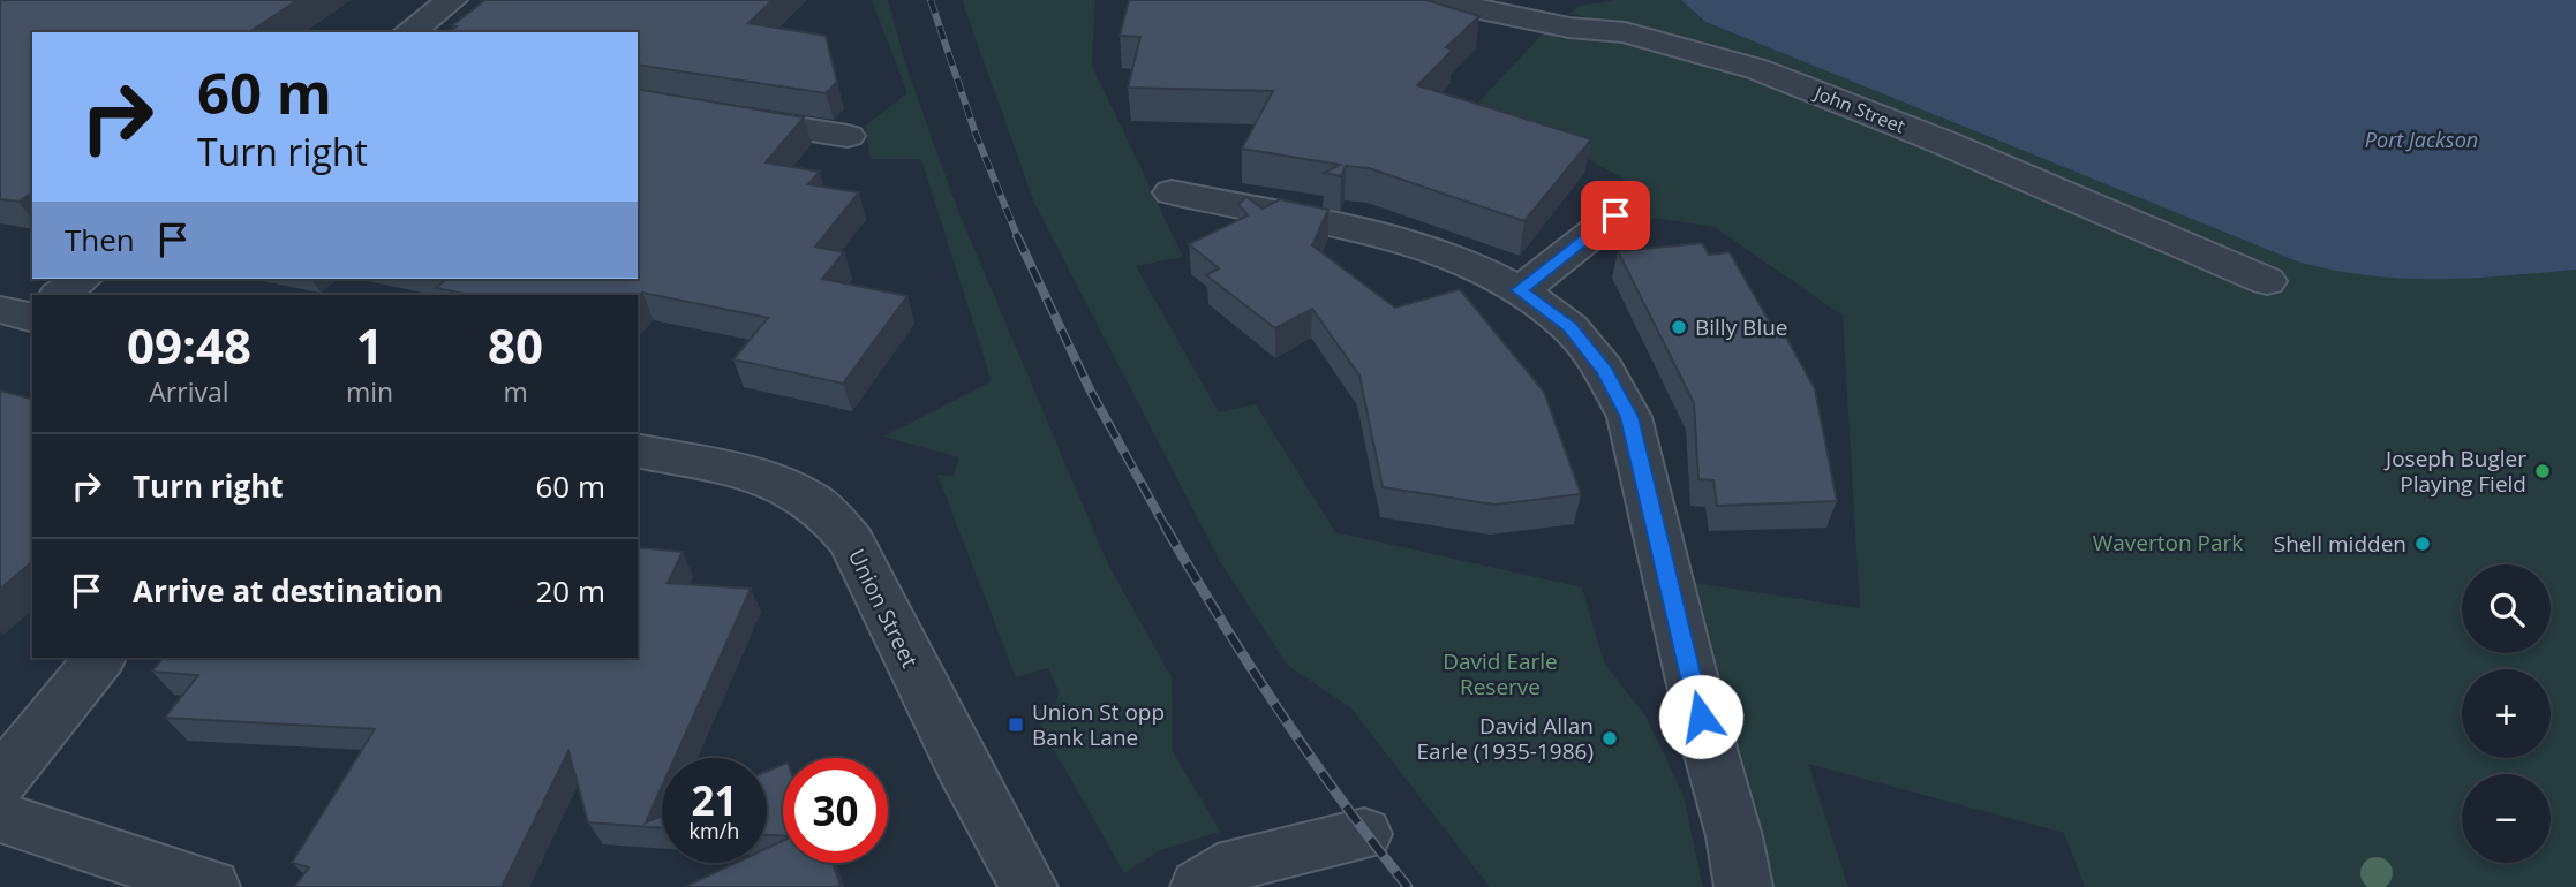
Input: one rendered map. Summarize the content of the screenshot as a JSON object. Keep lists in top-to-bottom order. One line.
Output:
{"streets":{"street":["John Street","Union Street"]},"water":["Port Jackson"],"parks":["Waverton Park","David Earle Reserve"],"places":{"other":["Billy Blue","Joseph Bugler Playing Field","Shell midden","David Allan Earle (1935-1986)"],"transit":["Union St opp Bank Lane"]},"page":{"turn":["60 m","Turn right"],"then":"Then","eta":["09:48","Arrival","1","min","80","m"],"list":[{"name":"Turn right","value":"60 m"},{"name":"Arrive at destination","value":"20 m"}],"map_buttons":["+","−"],"speed":"21 km/h","limit":"30"}}
